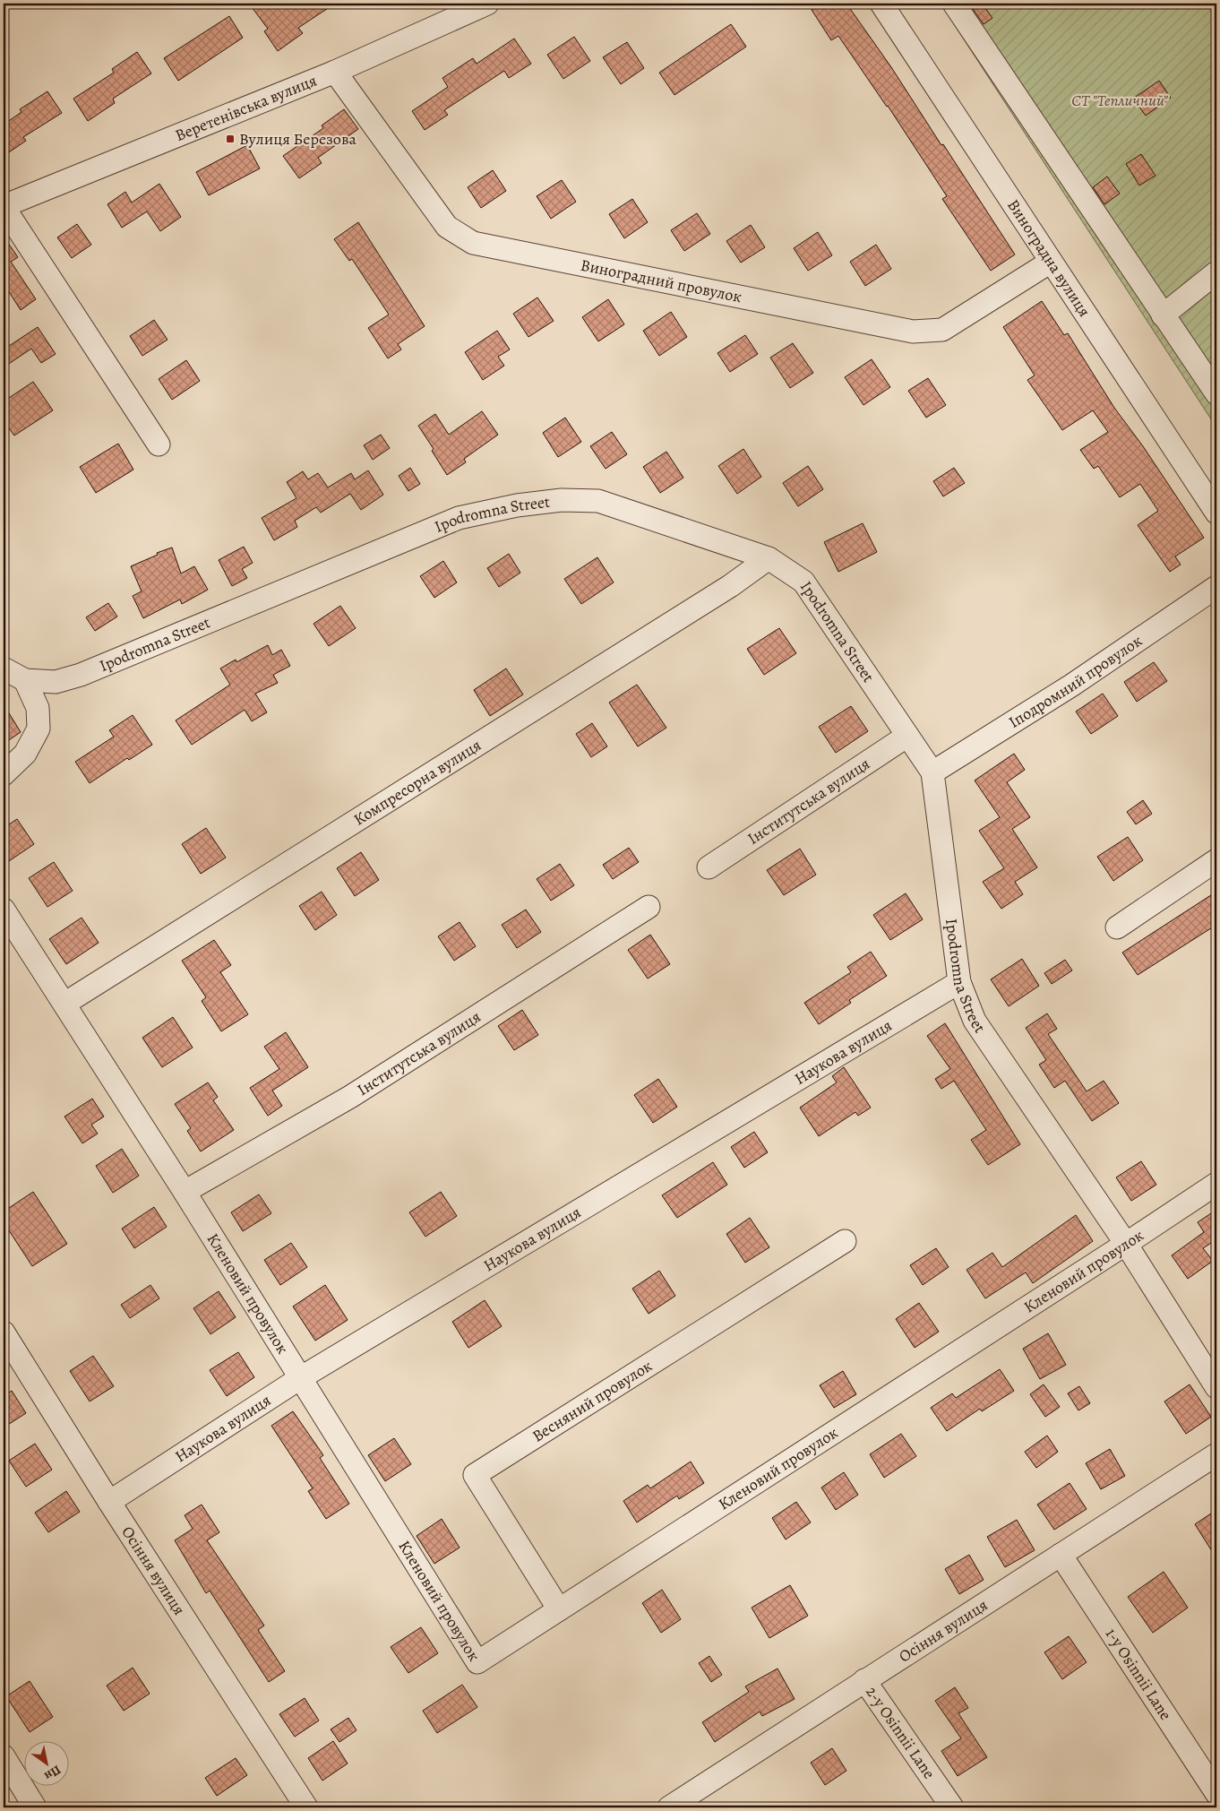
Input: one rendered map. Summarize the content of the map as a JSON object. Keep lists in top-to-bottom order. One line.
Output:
{"streets":{"street":["Веретенівська вулиця","Виноградна вулиця","Виноградний провулок","Ipodromna Street","Іподромний провулок","Компресорна вулиця","Інститутська вулиця","Наукова вулиця","Кленовий провулок","Весняний провулок","Осіння вулиця","1-y Osinnii Lane","2-y Osinnii Lane"]},"crossings":[["Веретенівська вулиця","Виноградний провулок"],["Виноградна вулиця","Виноградний провулок"],["Ipodromna Street","Іподромний провулок"],["Ipodromna Street","Компресорна вулиця"],["Ipodromna Street","Інститутська вулиця"],["Ipodromna Street","Наукова вулиця"],["Ipodromna Street","Кленовий провулок"],["Компресорна вулиця","Кленовий провулок"],["Інститутська вулиця","Кленовий провулок"],["Наукова вулиця","Кленовий провулок"],["Наукова вулиця","Осіння вулиця"],["Кленовий провулок","Весняний провулок"],["Осіння вулиця","1-y Osinnii Lane"],["Осіння вулиця","2-y Osinnii Lane"]],"parks":["СТ \"Тепличний\""],"places":{"transit":["Вулиця Березова"]},"north":"bottom right"}
